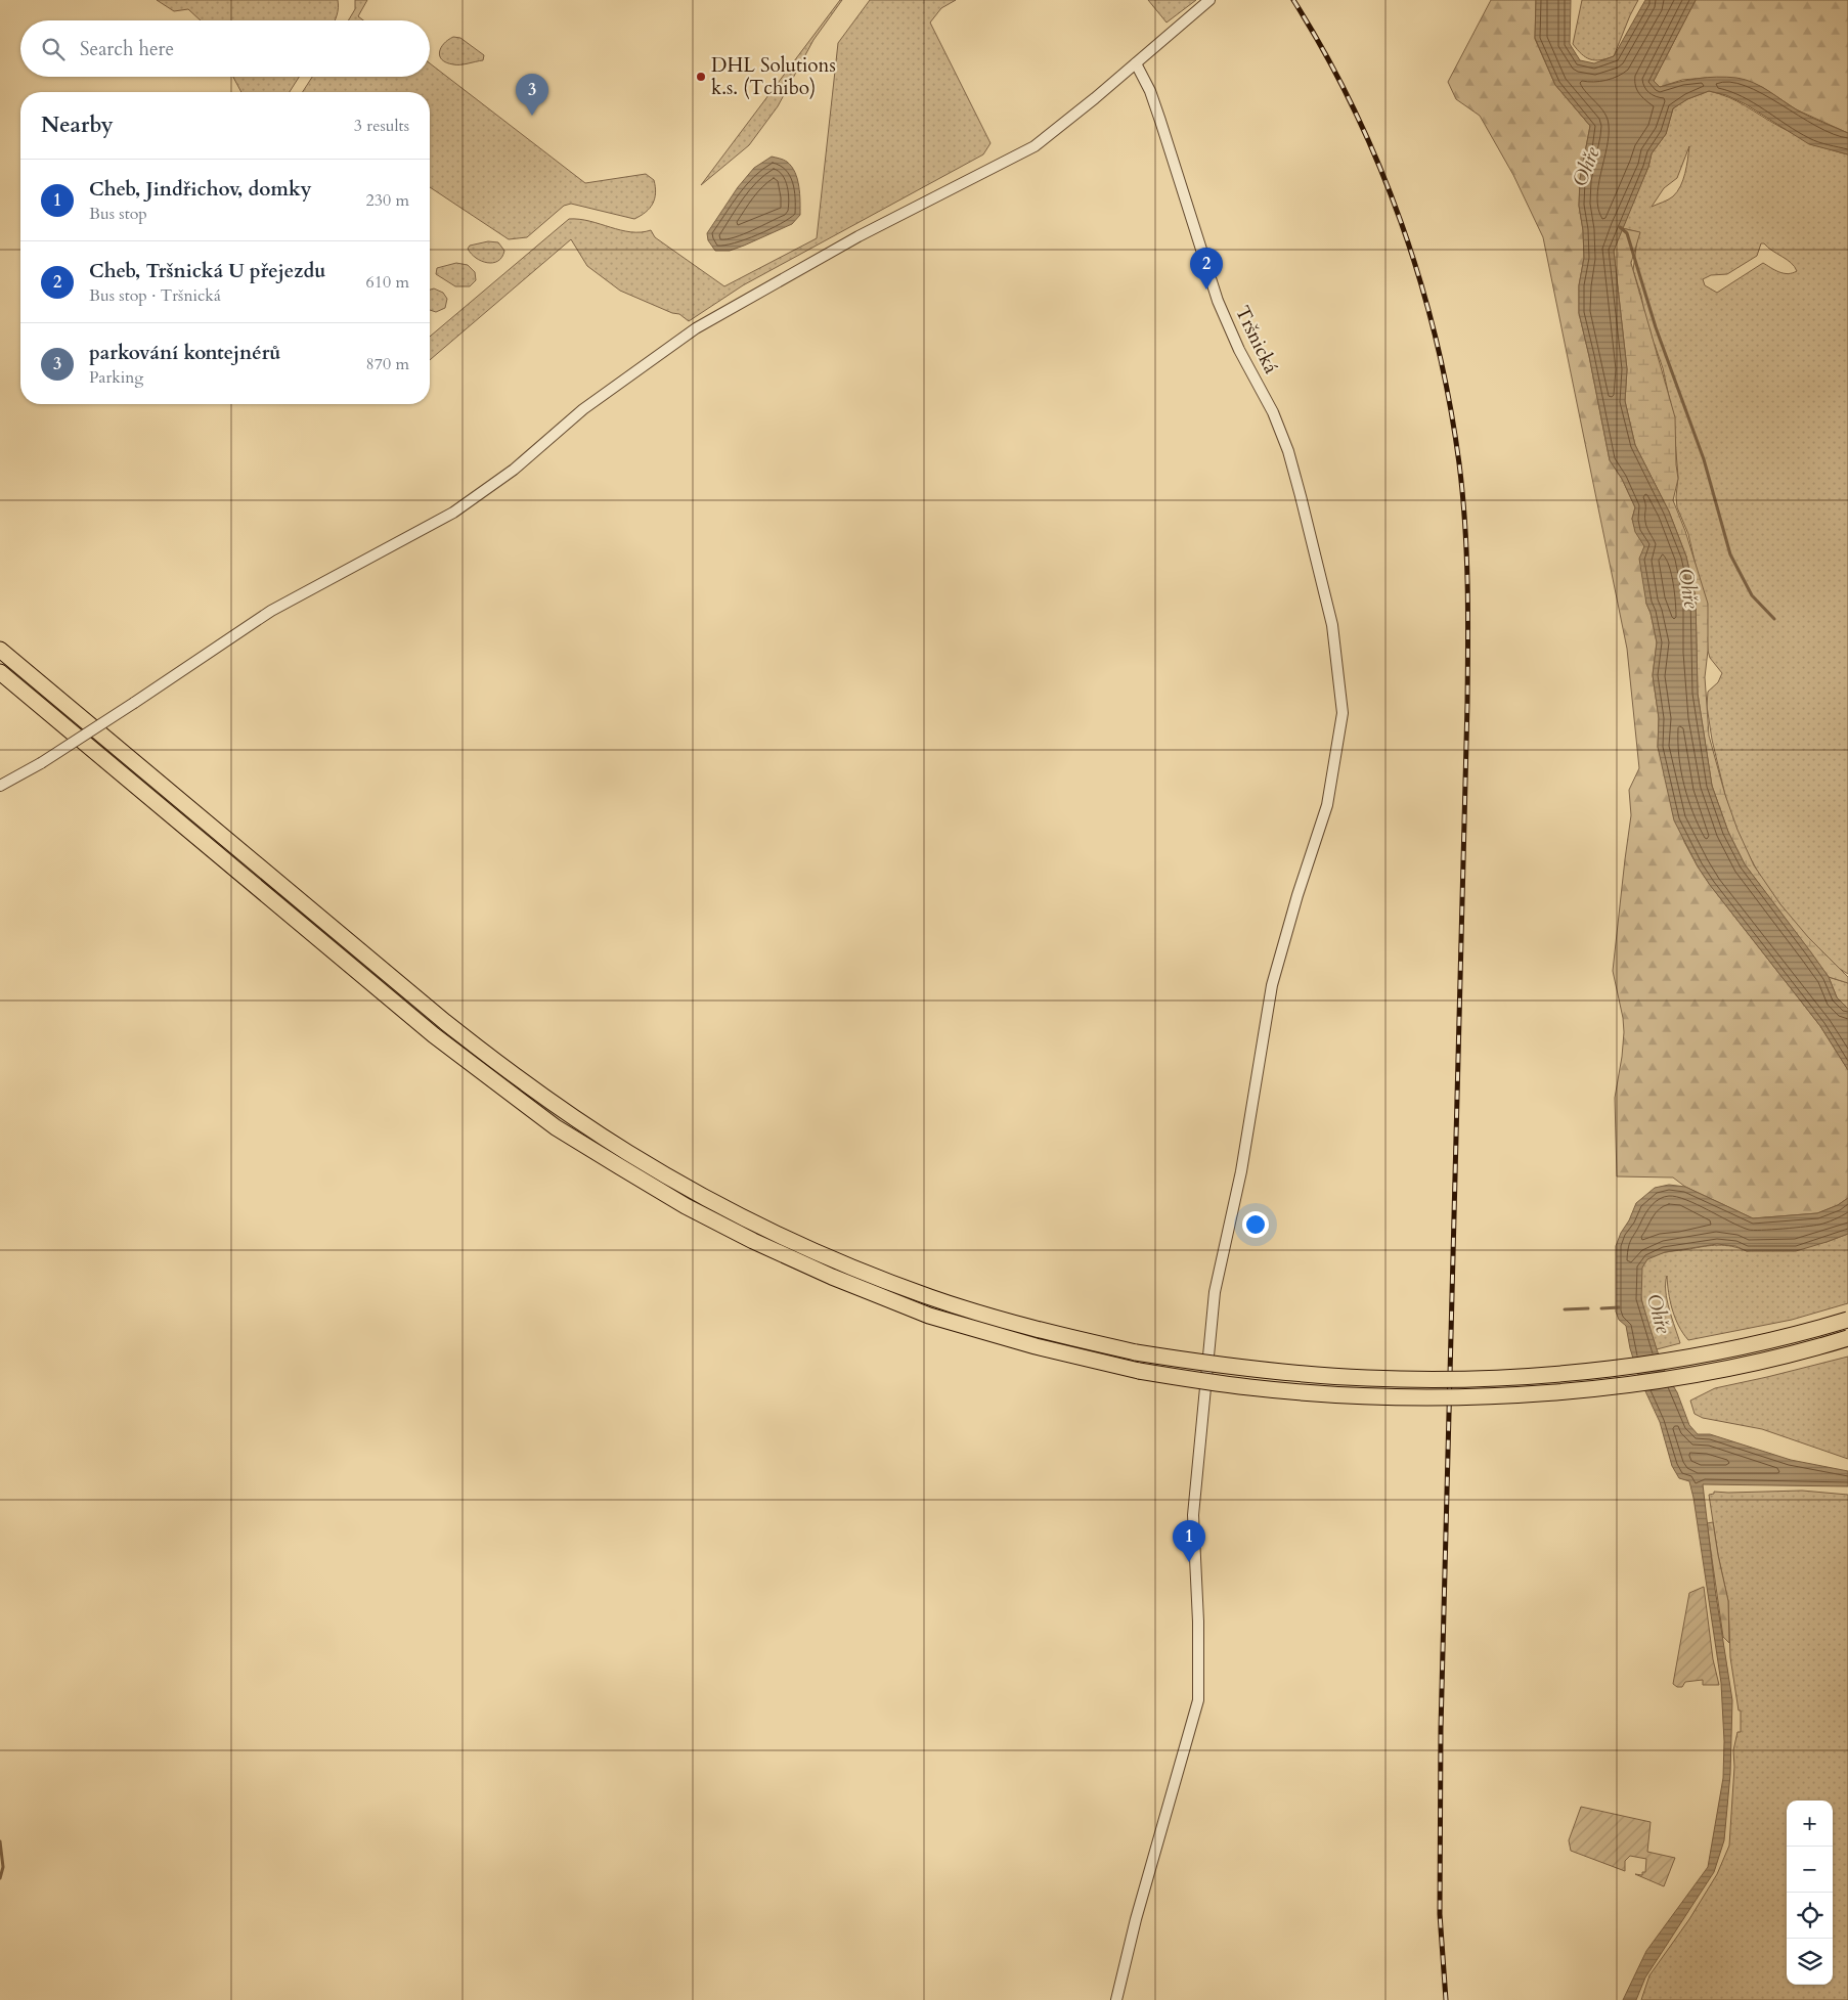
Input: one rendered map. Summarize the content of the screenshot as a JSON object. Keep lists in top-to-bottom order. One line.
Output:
{"streets":{"street":["Tršnická"]},"water":["Ohře"],"places":["DHL Solutions k.s. (Tchibo)"],"page":{"search":"Search here","pins":["3","2","1"],"heading":["Nearby","3 results"],"list":[{"mark":"1","name":"Cheb, Jindřichov, domky","note":"Bus stop","value":"230 m"},{"mark":"2","name":"Cheb, Tršnická U přejezdu","note":"Bus stop · Tršnická","value":"610 m"},{"mark":"3","name":"parkování kontejnérů","note":"Parking","value":"870 m"}],"map_buttons":["+","−"]}}
